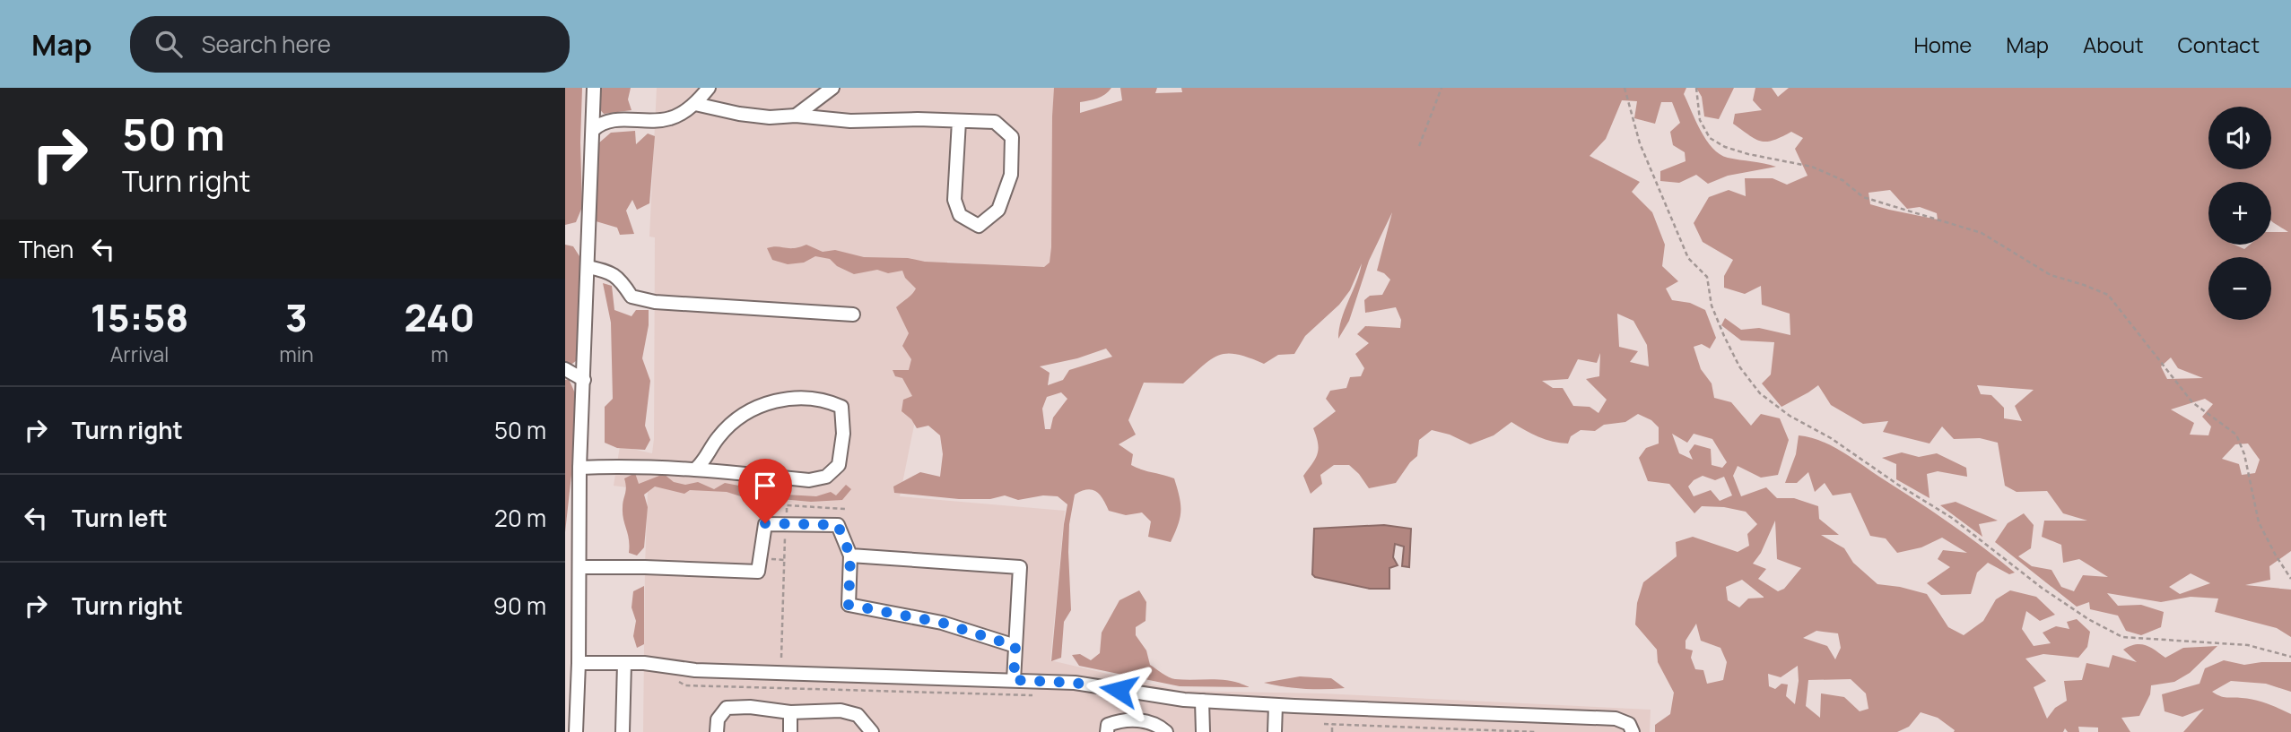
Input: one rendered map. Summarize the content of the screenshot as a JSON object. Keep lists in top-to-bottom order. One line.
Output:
{"page":{"header":"Map","search":"Search here","nav":["Home","Map","About","Contact"],"turn":["50 m","Turn right"],"map_buttons":["+","−"],"then":"Then","eta":["15:58","Arrival","3","min","240","m"],"list":[{"name":"Turn right","value":"50 m"},{"name":"Turn left","value":"20 m"},{"name":"Turn right","value":"90 m"}]}}
